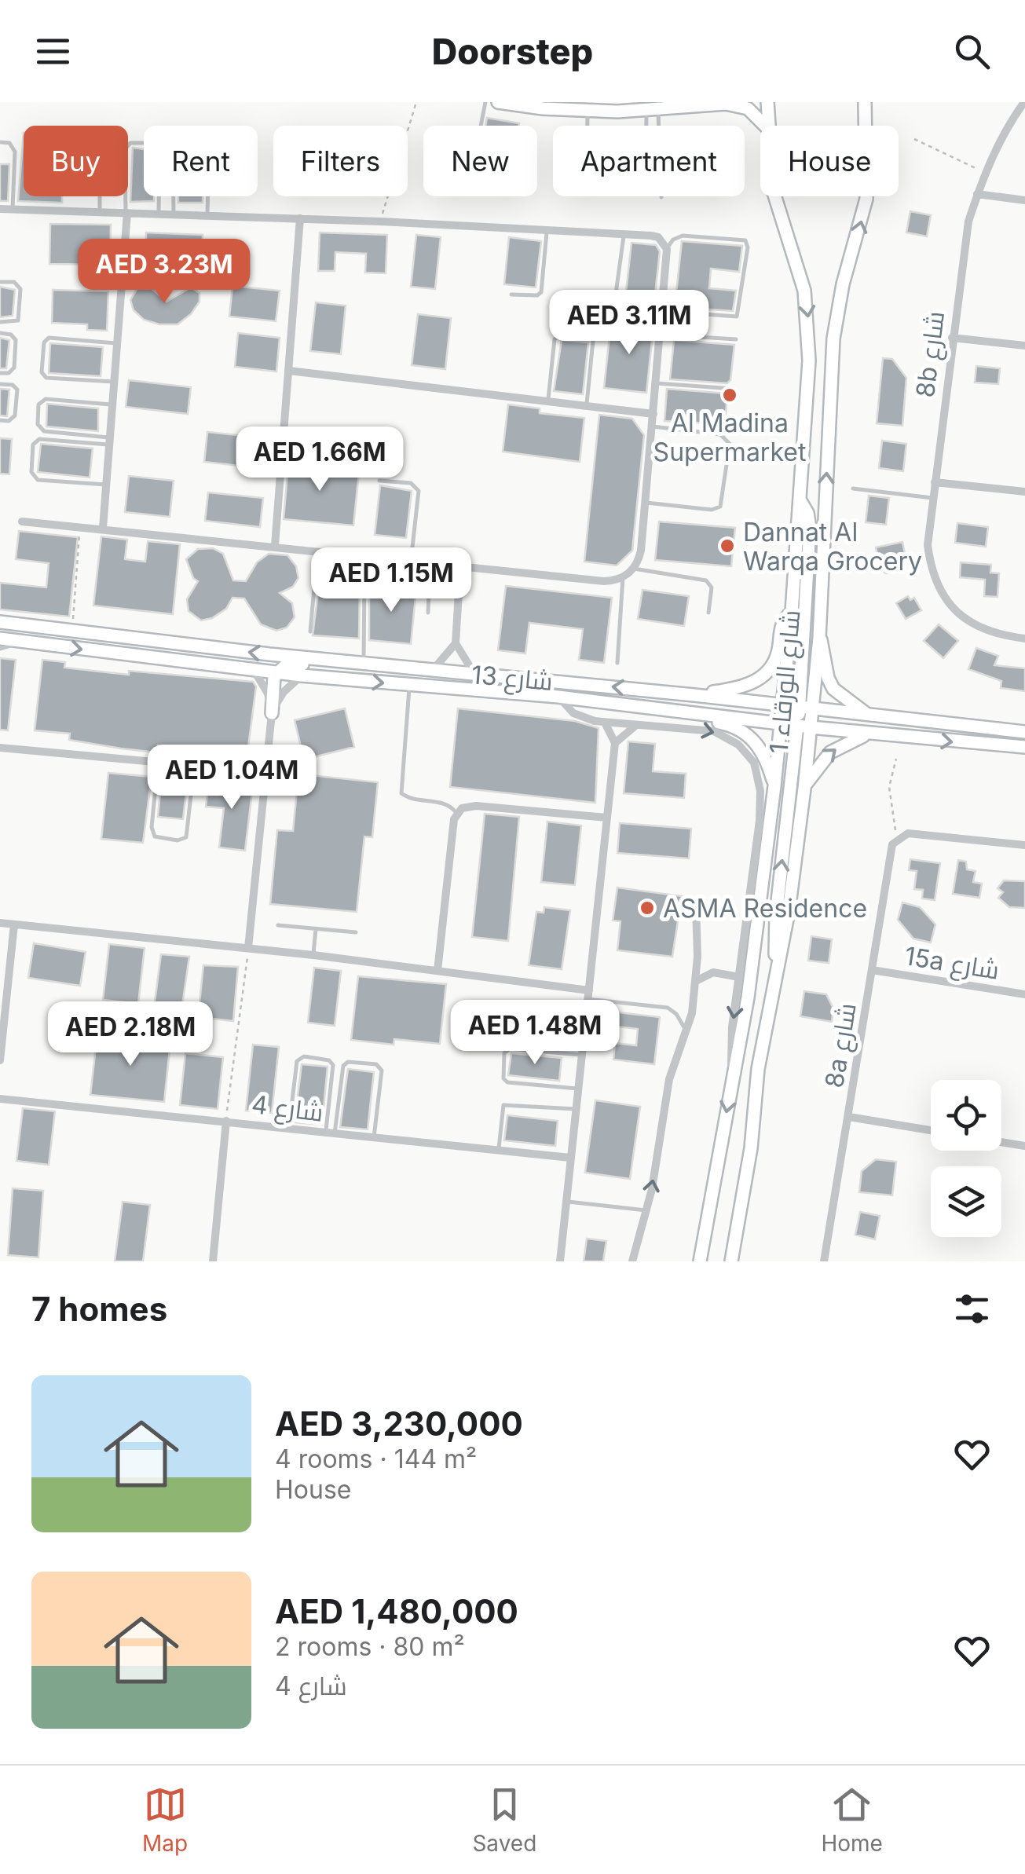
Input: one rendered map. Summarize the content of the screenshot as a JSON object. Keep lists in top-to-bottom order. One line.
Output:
{"streets":{"main road":["شارع 13","شارع الورقاء 1"],"street":["8b شارع","15a شارع","8a شارع","شارع 4"]},"crossings":[["شارع 13","شارع الورقاء 1"],["15a شارع","8a شارع"]],"places":["Al Madina Supermarket","Dannat Al Warqa Grocery","ASMA Residence"],"page":{"header":"Doorstep","chip":["Buy","Rent","Filters","New","Apartment","House"],"price":["AED 3.23M","AED 3.11M","AED 1.66M","AED 1.15M","AED 1.04M","AED 1.48M","AED 2.18M"],"heading":"7 homes","list":[{"name":"AED 3,230,000","note":"4 rooms · 144 m² · House"},{"name":"AED 1,480,000","note":"2 rooms · 80 m² · شارع 4"}],"tabs":["Map","Saved","Home"]}}
